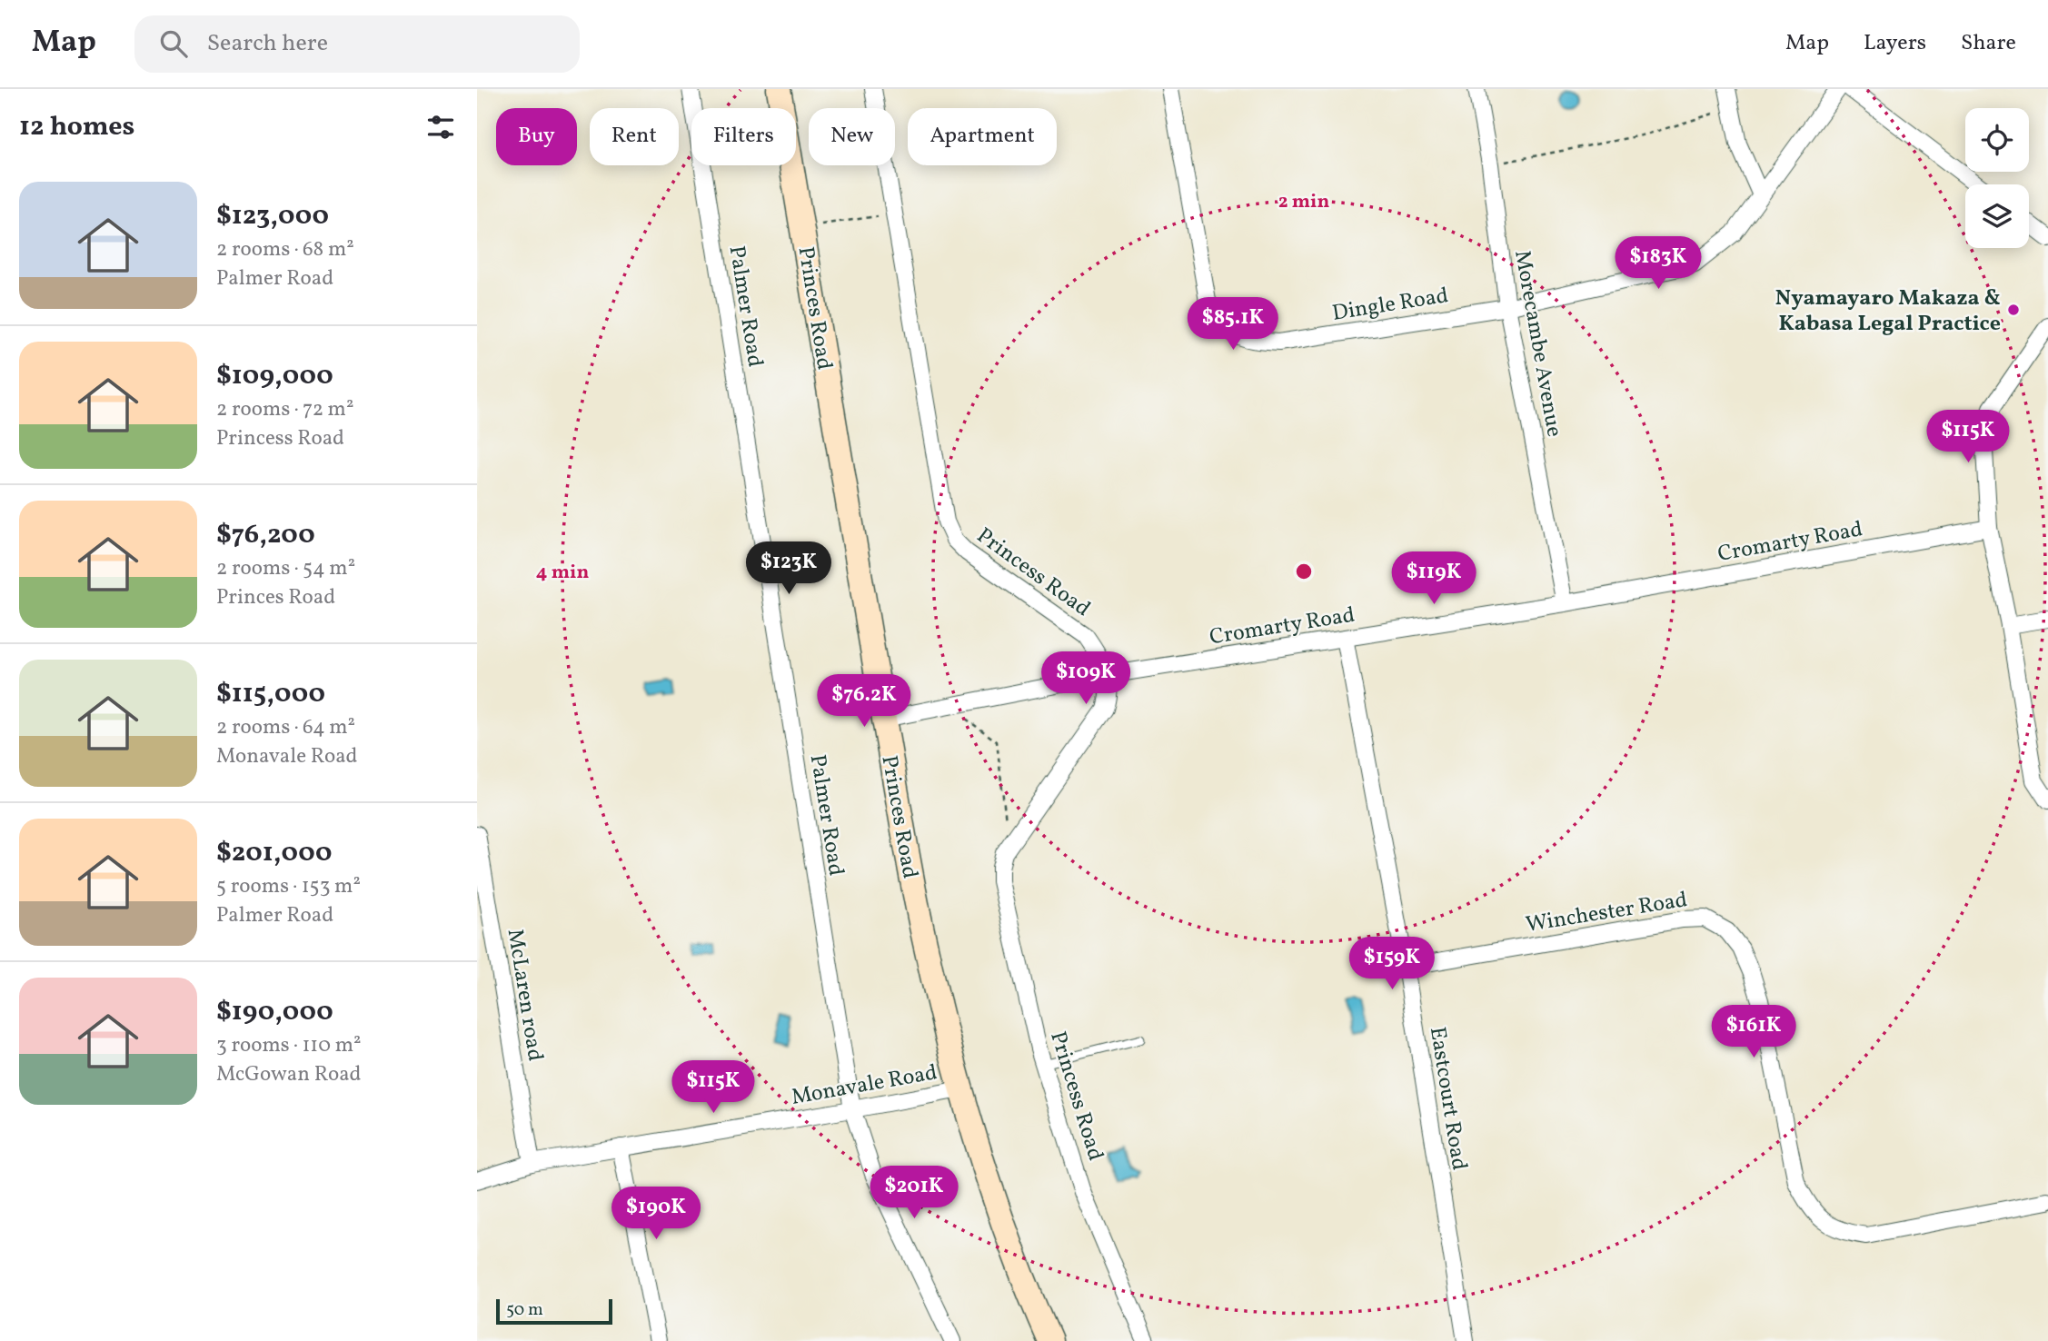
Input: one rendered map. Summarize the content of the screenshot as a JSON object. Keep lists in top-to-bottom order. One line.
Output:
{"streets":{"main road":["Princes Road"],"street":["Dingle Road","Palmer Road","Morecambe Avenue","Cromarty Road","Princess Road","Winchester Road","McLaren road","Monavale Road","Eastcourt Road"]},"crossings":[["Dingle Road","Morecambe Avenue"],["Palmer Road","Monavale Road"],["Princes Road","Cromarty Road"],["Princes Road","Monavale Road"],["Morecambe Avenue","Cromarty Road"],["Cromarty Road","Princess Road"],["Cromarty Road","Eastcourt Road"],["Winchester Road","Eastcourt Road"],["McLaren road","Monavale Road"]],"places":["Nyamayaro Makaza & Kabasa Legal Practice"],"scale_bar":"50 m","page":{"header":"Map","search":"Search here","nav":["Map","Layers","Share"],"heading":"12 homes","chip":["Buy","Rent","Filters","New","Apartment"],"list":[{"name":"$123,000","note":"2 rooms · 68 m² · Palmer Road"},{"name":"$109,000","note":"2 rooms · 72 m² · Princess Road"},{"name":"$76,200","note":"2 rooms · 54 m² · Princes Road"},{"name":"$115,000","note":"2 rooms · 64 m² · Monavale Road"},{"name":"$201,000","note":"5 rooms · 153 m² · Palmer Road"},{"name":"$190,000","note":"3 rooms · 110 m² · McGowan Road"}],"price":["$183K","$85.1K","$115K","$123K","$119K","$109K","$76.2K","$159K","$161K","$115K","$201K","$190K"],"scale":"50 m"},"rings":["2 min","4 min"]}
